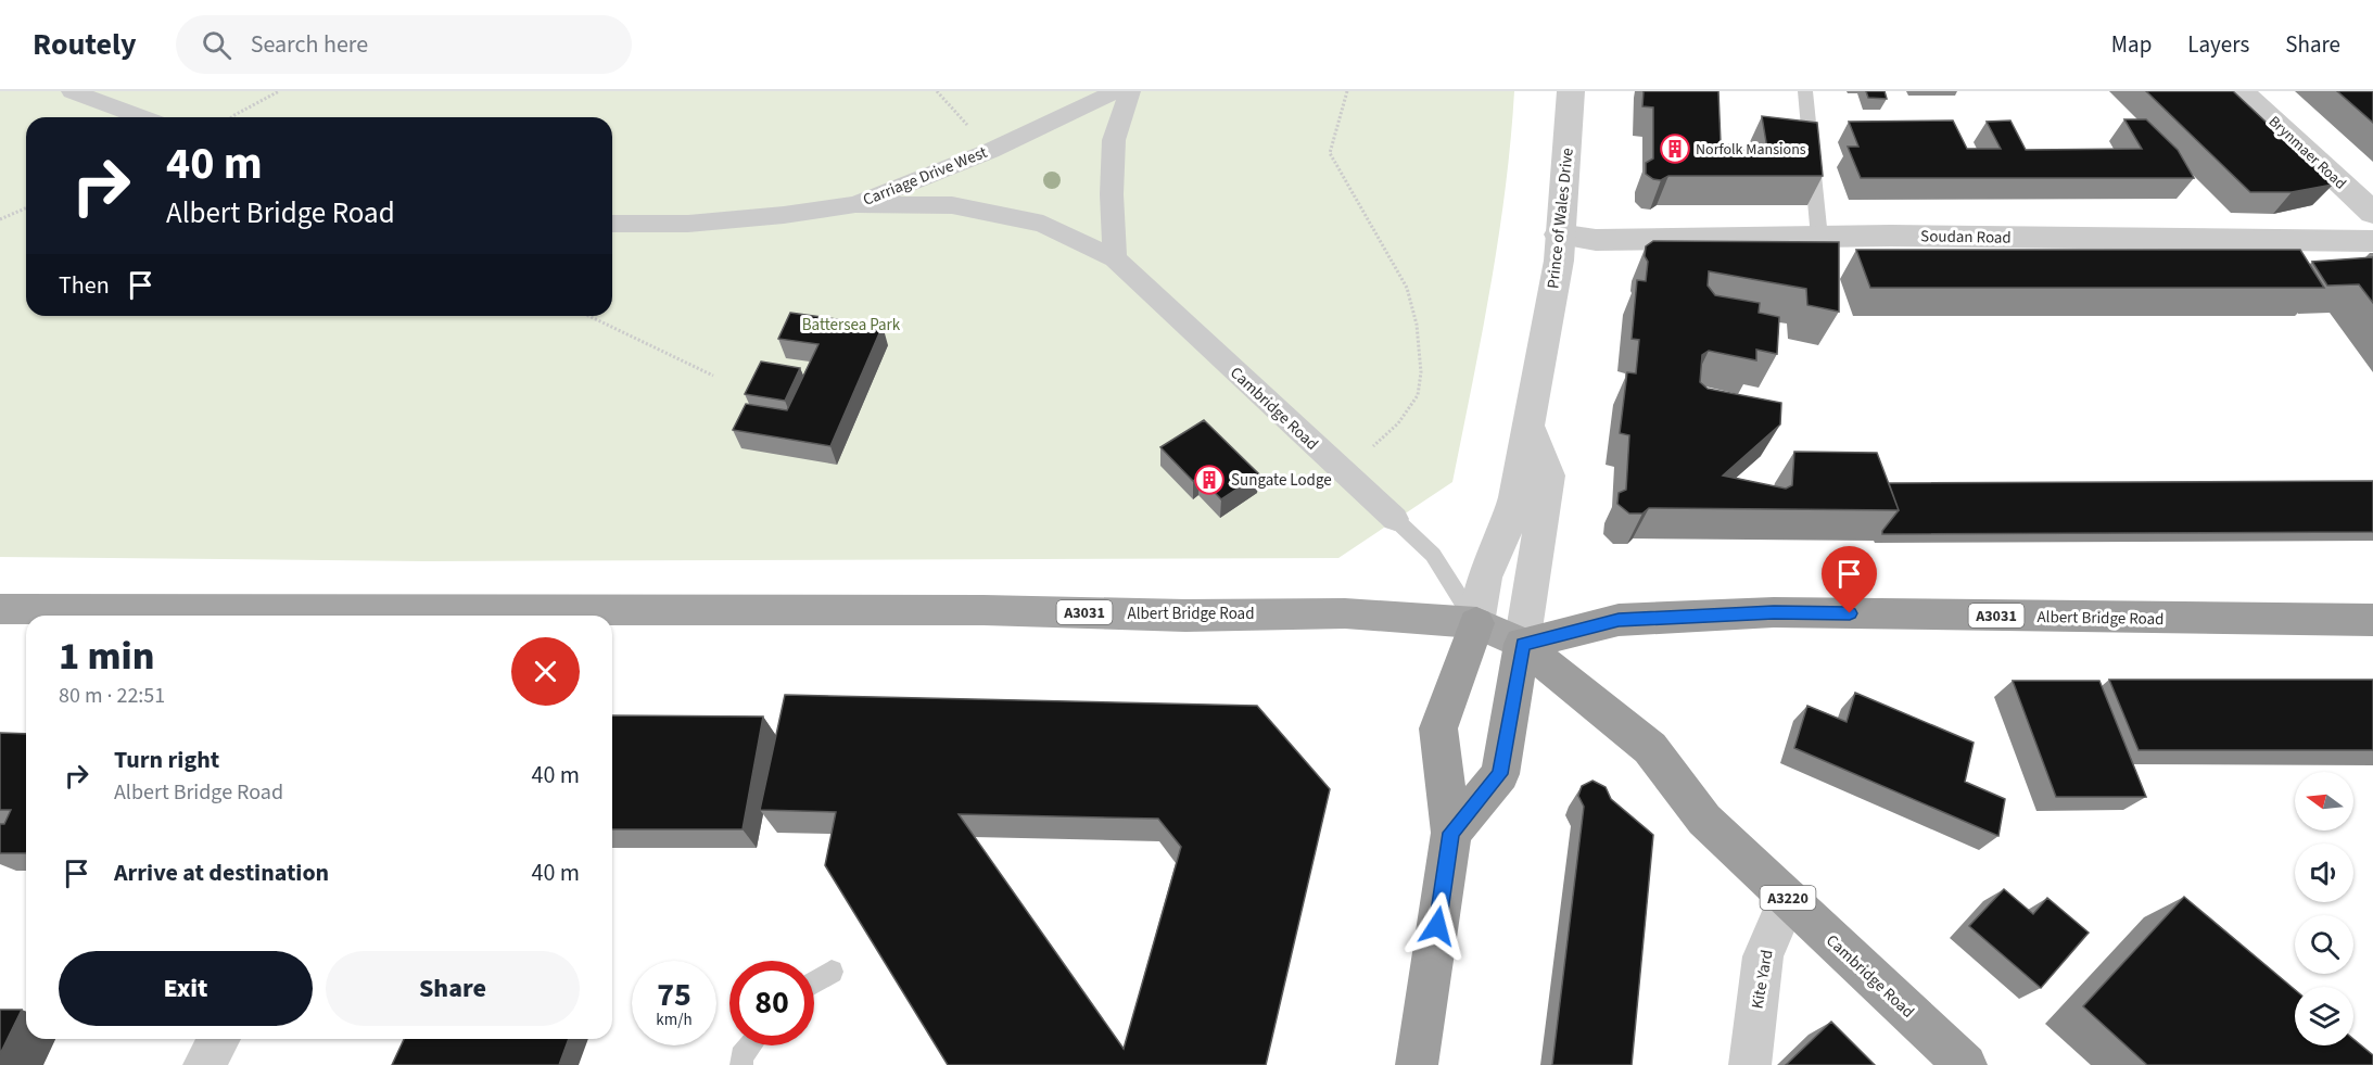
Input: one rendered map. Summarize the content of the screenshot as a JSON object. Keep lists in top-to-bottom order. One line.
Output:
{"streets":{"highway":["Cambridge Road","A3031","Albert Bridge Road","A3220"],"street":["Brynmaer Road","Carriage Drive West","Prince of Wales Drive","Soudan Road","Kite Yard"]},"crossings":[["Carriage Drive West","Cambridge Road"],["Prince of Wales Drive","Soudan Road"],["Prince of Wales Drive","Cambridge Road"],["Prince of Wales Drive","Albert Bridge Road"],["Cambridge Road","Albert Bridge Road"],["Cambridge Road","Kite Yard"]],"parks":["Battersea Park"],"places":{"building":["Norfolk Mansions","Sungate Lodge"]},"north":"left","page":{"header":"Routely","search":"Search here","nav":["Map","Layers","Share"],"turn":["40 m","Albert Bridge Road"],"then":"Then","heading":["1 min","80 m · 22:51"],"list":[{"name":"Turn right","note":"Albert Bridge Road","value":"40 m"},{"name":"Arrive at destination","value":"40 m"}],"buttons":["Exit","Share"],"speed":"75 km/h","limit":"80"}}
